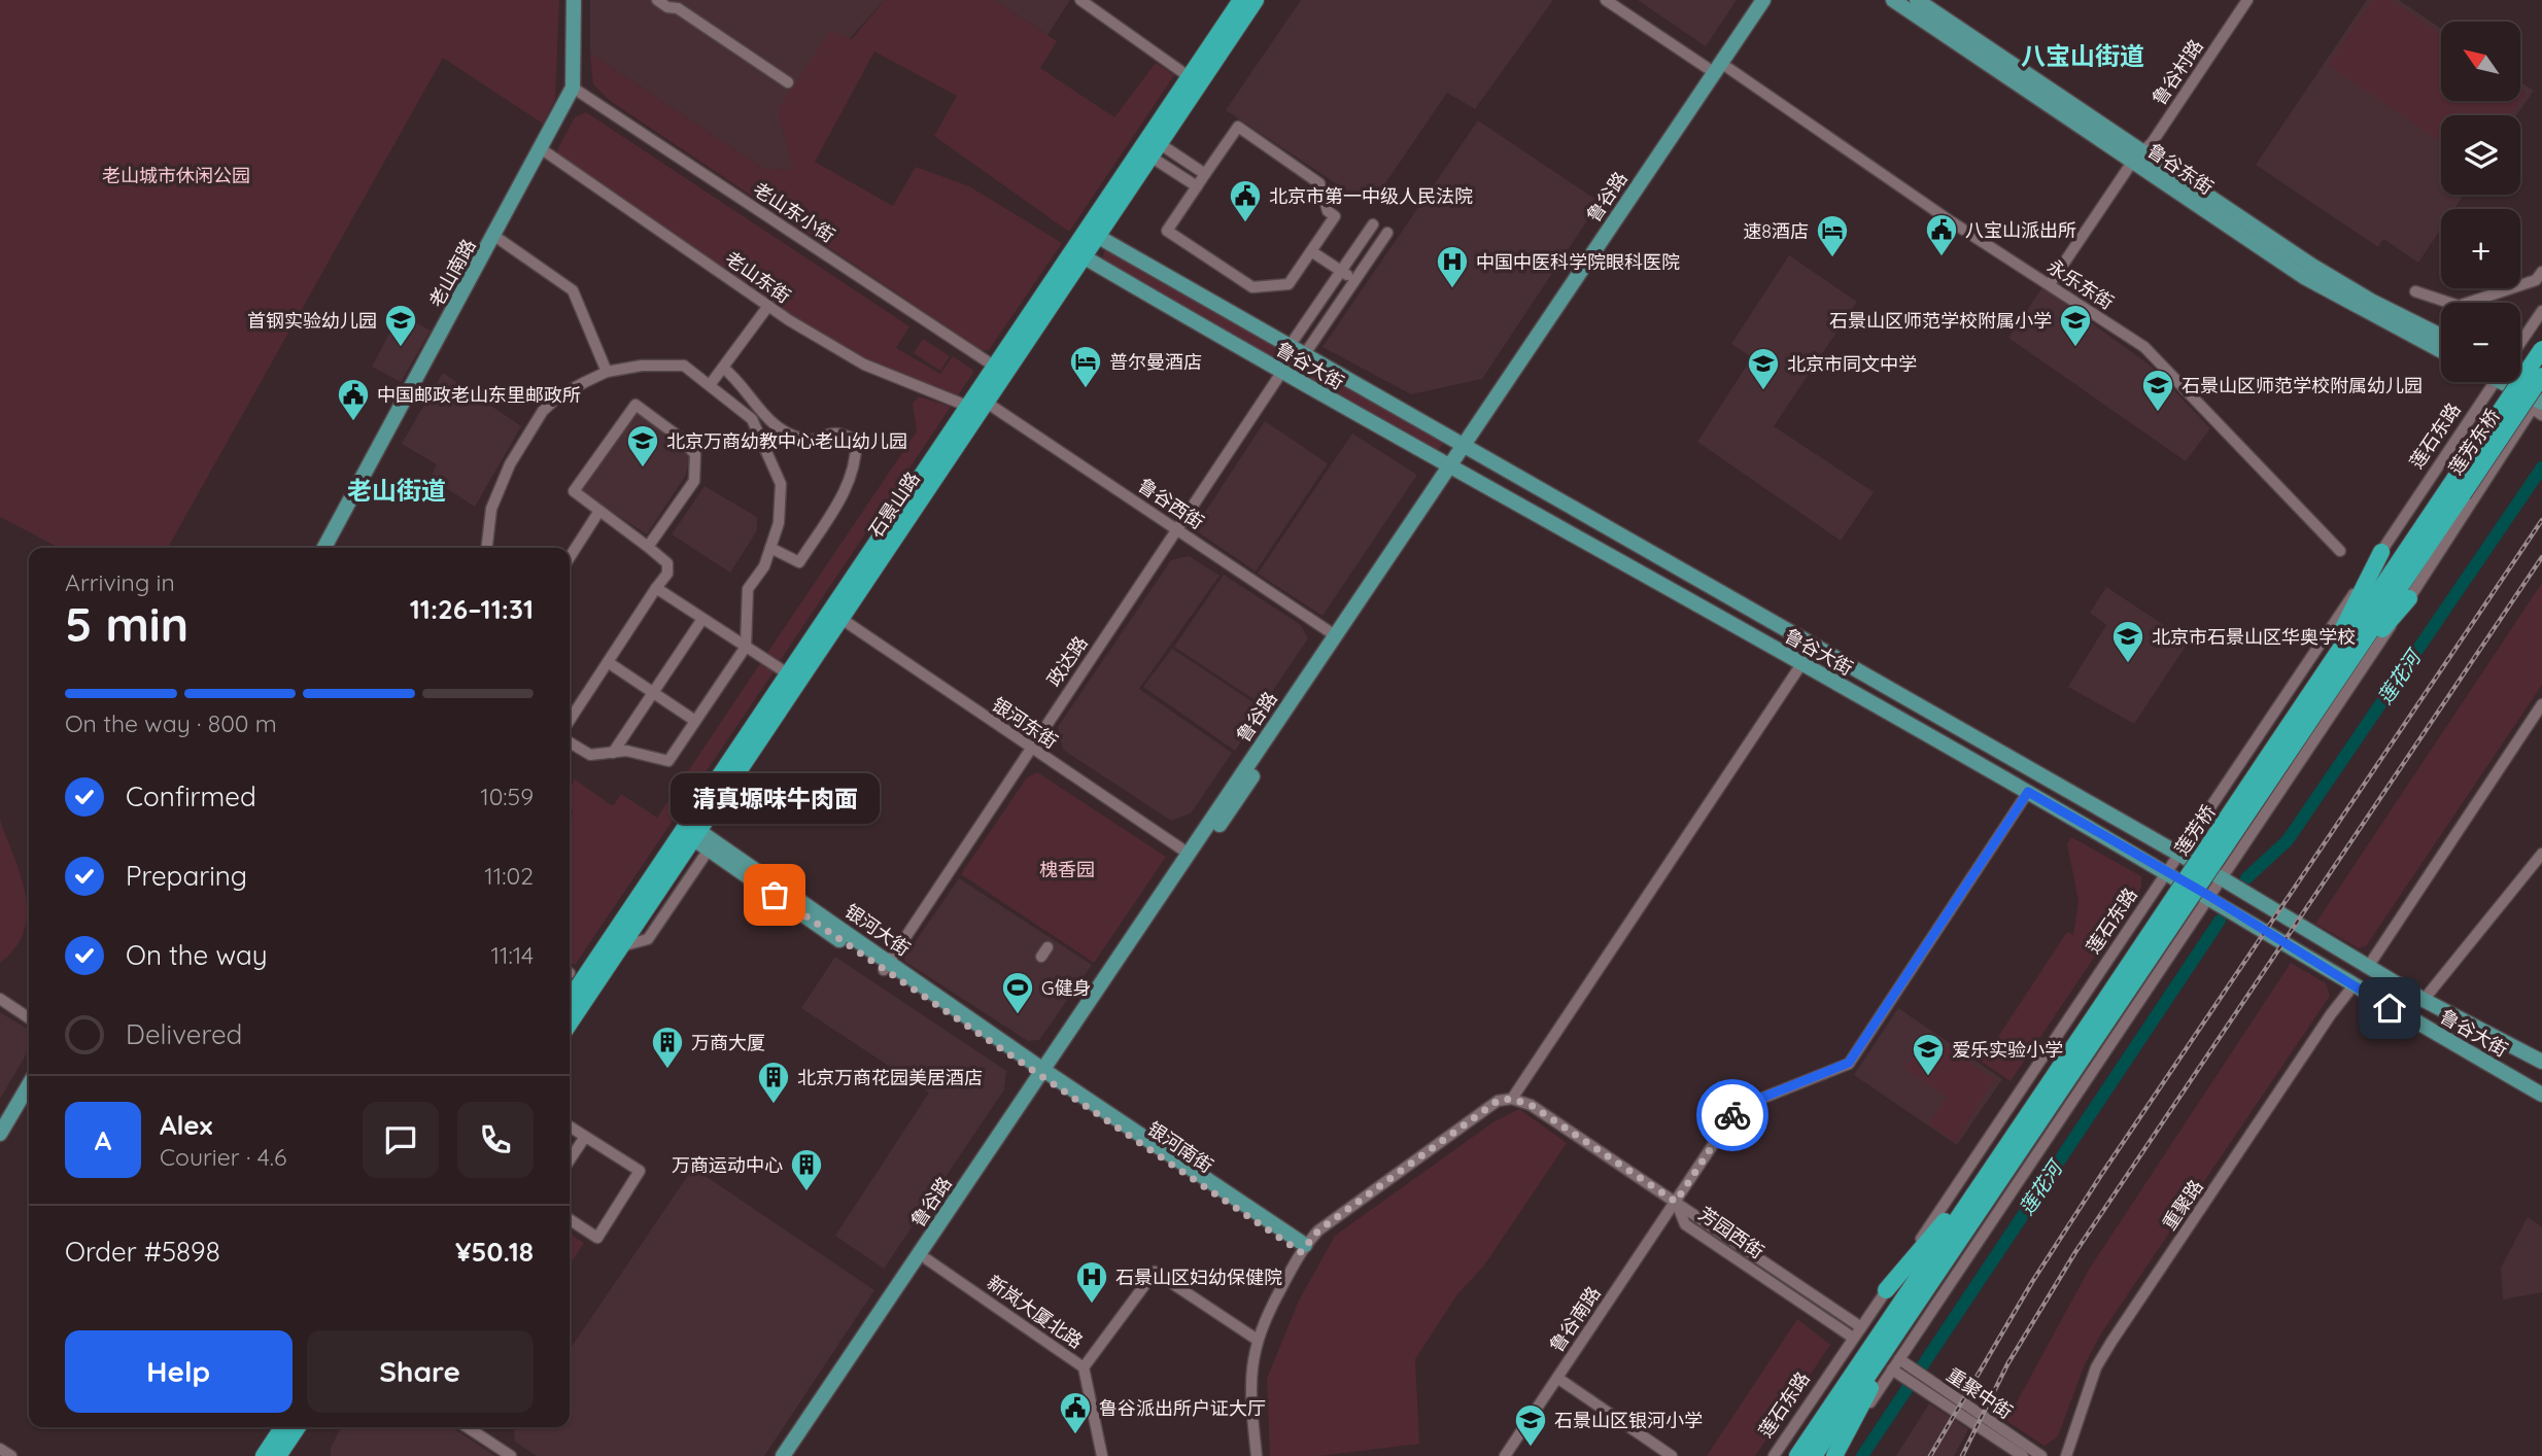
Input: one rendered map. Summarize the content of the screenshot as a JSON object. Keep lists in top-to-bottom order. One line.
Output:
{"streets":{"highway":["莲芳东桥","石景山路","莲芳桥"],"main road":["鲁谷东街","鲁谷路","老山南路","鲁谷大街","银河大街","银河南街"],"street":["鲁谷村路","老山东小街","老山东街","永乐东街","莲石东路","鲁谷西街","政达路","银河东街","重聚路","芳园西街","新岚大厦北路","鲁谷南路","重聚中街"]},"crossings":[["鲁谷村路","鲁谷东街"],["鲁谷村路","永乐东街"],["鲁谷路","永乐东街"],["鲁谷路","鲁谷大街"],["鲁谷路","鲁谷西街"],["鲁谷路","银河东街"],["鲁谷路","银河大街"],["鲁谷路","银河南街"],["鲁谷路","新岚大厦北路"],["老山东小街","老山南路"],["老山东小街","石景山路"],["老山南路","老山东街"],["老山东街","石景山路"],["鲁谷大街","莲石东路"],["鲁谷大街","石景山路"],["鲁谷大街","政达路"],["鲁谷大街","重聚路"],["鲁谷大街","鲁谷南路"],["莲石东路","芳园西街"],["鲁谷西街","石景山路"],["鲁谷西街","政达路"],["石景山路","银河东街"],["石景山路","银河大街"],["政达路","银河东街"],["政达路","银河大街"],["银河大街","银河南街"],["芳园西街","鲁谷南路"]],"districts":["八宝山街道","老山街道"],"water":["莲花河"],"parks":["老山城市休闲公园","槐香园"],"places":{"public building":["北京市第一中级人民法院","八宝山派出所","中国邮政老山东里邮政所","鲁谷派出所户证大厅"],"hotel":["速8酒店","普尔曼酒店"],"hospital":["中国中医科学院眼科医院","石景山区妇幼保健院"],"school or university":["首钢实验幼儿园","石景山区师范学校附属小学","北京市同文中学","石景山区师范学校附属幼儿园","北京万商幼教中心老山幼儿园","北京市石景山区华奥学校","爱乐实验小学","石景山区银河小学"],"other":["清真塬味牛肉面"],"sports":["G健身"],"building":["万商大厦","北京万商花园美居酒店","万商运动中心"]},"north":"top left","page":{"map_buttons":["+","−"],"heading":["5 min","Arriving in","11:26–11:31"],"panel":["Alex","Courier · 4.6","Order #5898","¥50.18"],"bar":"On the way · 800 m","list":[["Confirmed","10:59"],["Preparing","11:02"],["On the way","11:14"],"Delivered"],"bubble":"清真塬味牛肉面","round":"A","buttons":["Help","Share"]}}
